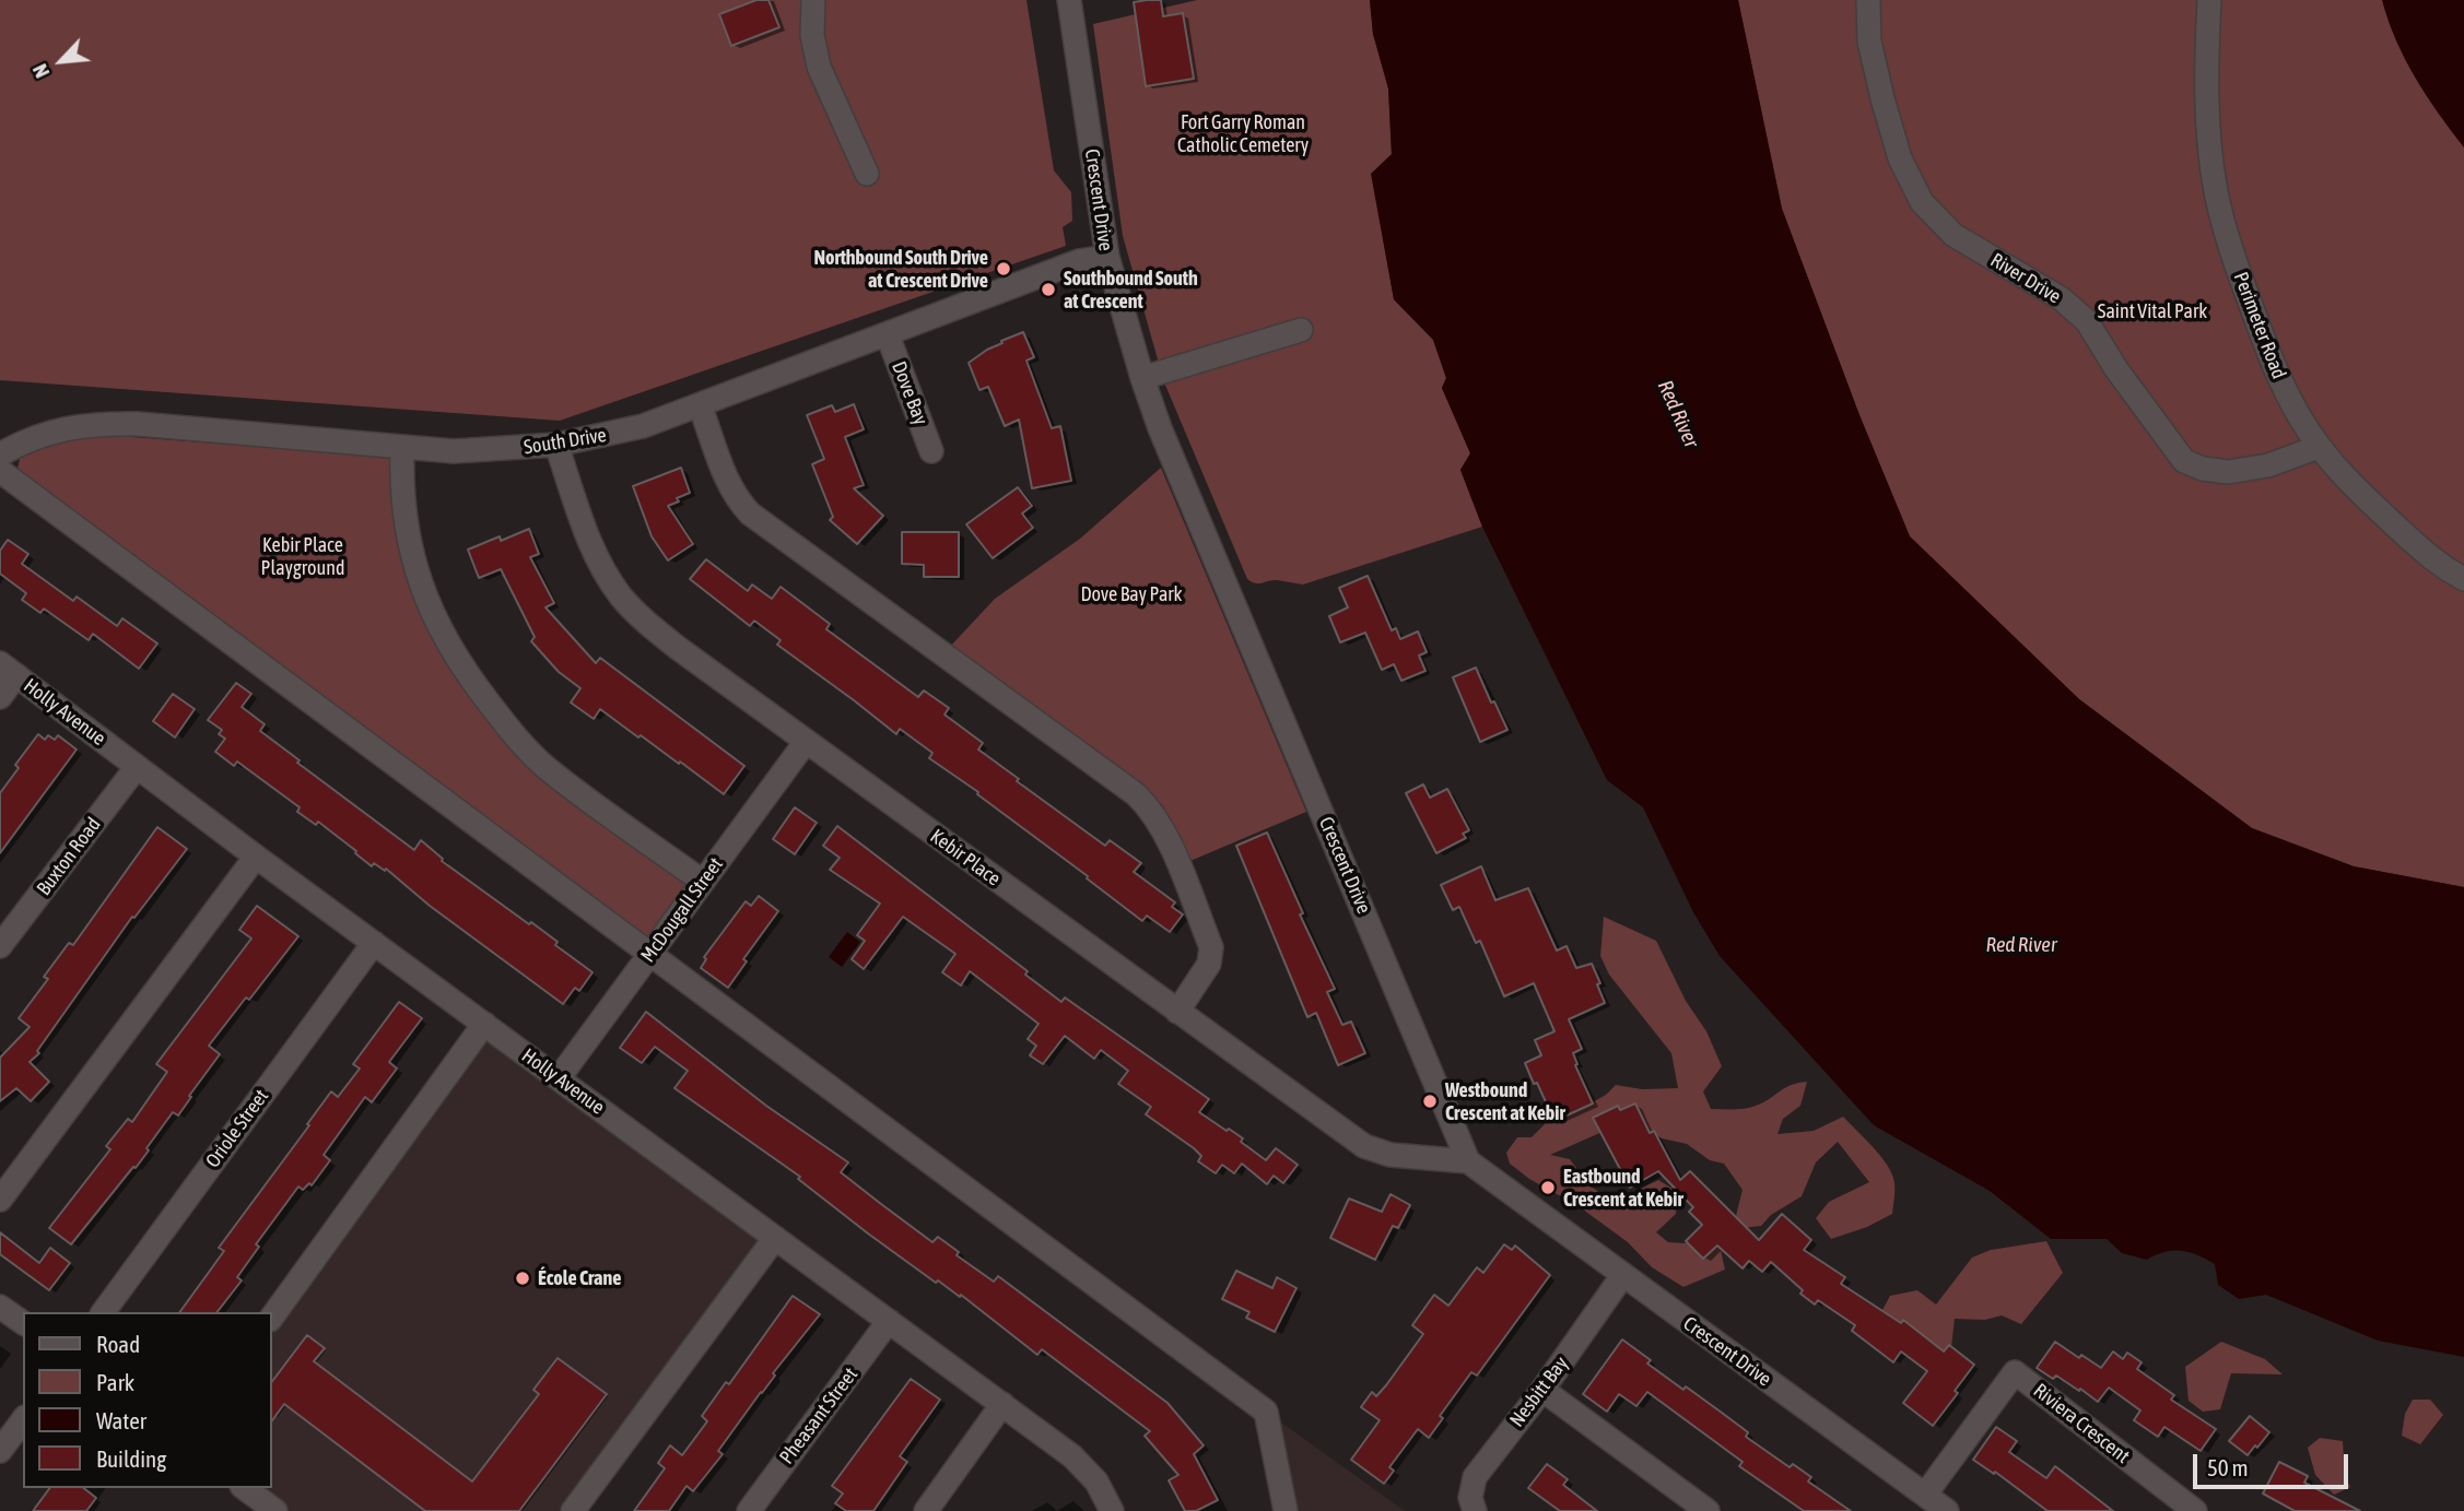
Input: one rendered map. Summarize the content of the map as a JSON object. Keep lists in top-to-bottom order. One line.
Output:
{"streets":{"street":["Crescent Drive","River Drive","Perimeter Road","Dove Bay","South Drive","Holly Avenue","Buxton Road","Kebir Place","McDougall Street","Oriole Street","Nesbitt Bay","Pheasant Street","Riviera Crescent"]},"crossings":[["Crescent Drive","South Drive"],["Crescent Drive","Kebir Place"],["Crescent Drive","Nesbitt Bay"],["Crescent Drive","Riviera Crescent"],["River Drive","Perimeter Road"],["Dove Bay","South Drive"],["South Drive","Kebir Place"],["Holly Avenue","Buxton Road"],["Holly Avenue","McDougall Street"],["Holly Avenue","Oriole Street"],["Holly Avenue","Pheasant Street"],["Kebir Place","McDougall Street"]],"water":["Red River"],"parks":["Fort Garry Roman Catholic Cemetery","Saint Vital Park","Kebir Place Playground","Dove Bay Park"],"places":["Northbound South Drive at Crescent Drive","Southbound South at Crescent","Westbound Crescent at Kebir","Eastbound Crescent at Kebir","École Crane"],"legend":["Road","Park","Water","Building"],"scale_bar":"50 m","north":"bottom left"}
